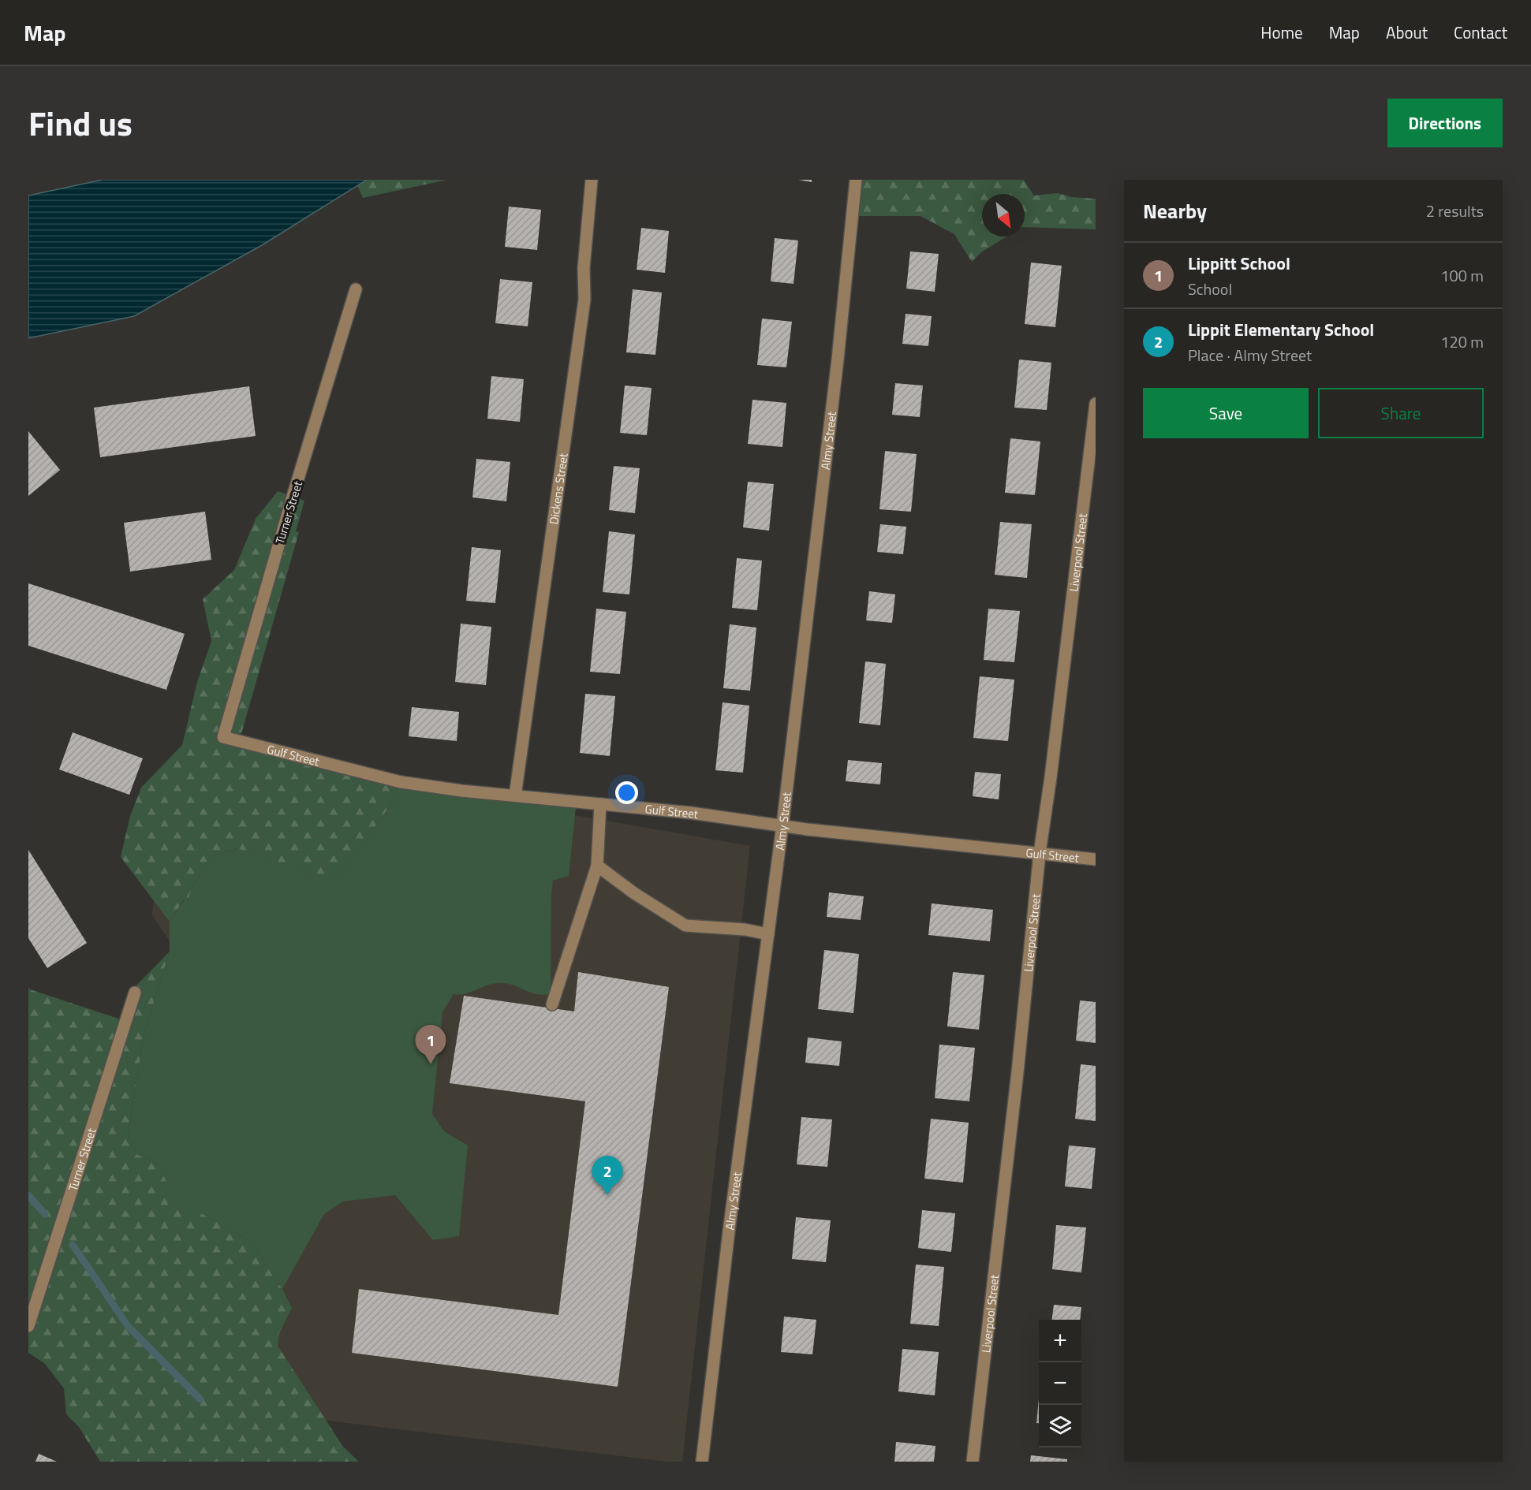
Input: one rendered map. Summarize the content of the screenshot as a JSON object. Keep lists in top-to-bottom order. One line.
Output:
{"streets":{"street":["Almy Street","Dickens Street","Turner Street","Liverpool Street","Gulf Street"]},"crossings":[["Almy Street","Gulf Street"],["Dickens Street","Gulf Street"],["Turner Street","Gulf Street"],["Liverpool Street","Gulf Street"]],"north":"bottom right","page":{"header":"Map","nav":["Home","Map","About","Contact"],"title":"Find us","buttons":["Directions",["Save","Share"]],"heading":["Nearby","2 results"],"list":[{"mark":"1","name":"Lippitt School","note":"School","value":"100 m"},{"mark":"2","name":"Lippit Elementary School","note":"Place · Almy Street","value":"120 m"}],"pins":["1","2"],"map_buttons":["+","−"]}}
